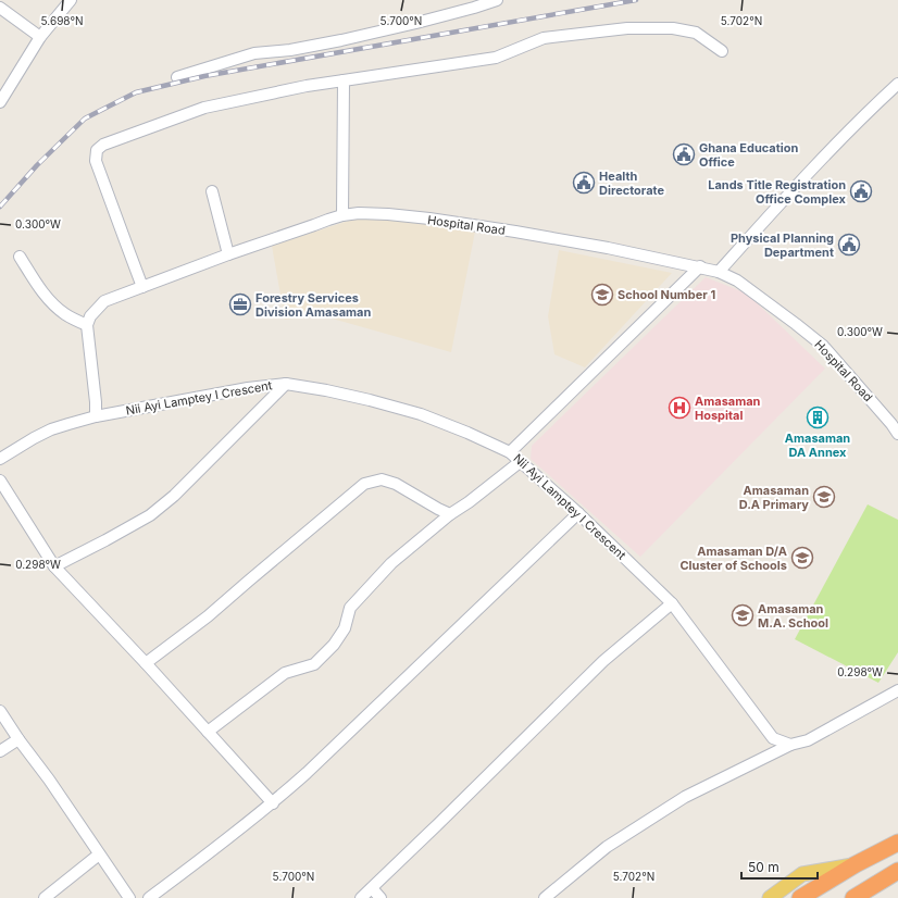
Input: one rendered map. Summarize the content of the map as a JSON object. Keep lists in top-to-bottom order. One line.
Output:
{"streets":{"street":["Hospital Road","Nii Ayi Lamptey I Crescent"]},"places":{"public building":["Ghana Education Office","Health Directorate","Lands Title Registration Office Complex","Physical Planning Department"],"school or university":["School Number 1","Amasaman D.A Primary","Amasaman D/A Cluster of Schools","Amasaman M.A. School"],"office":["Forestry Services Division Amasaman"],"hospital":["Amasaman Hospital"],"building":["Amasaman DA Annex"]},"scale_bar":"50 m","coordinates":["5.698°N","5.700°N","5.702°N","0.300°W","0.298°W"]}
